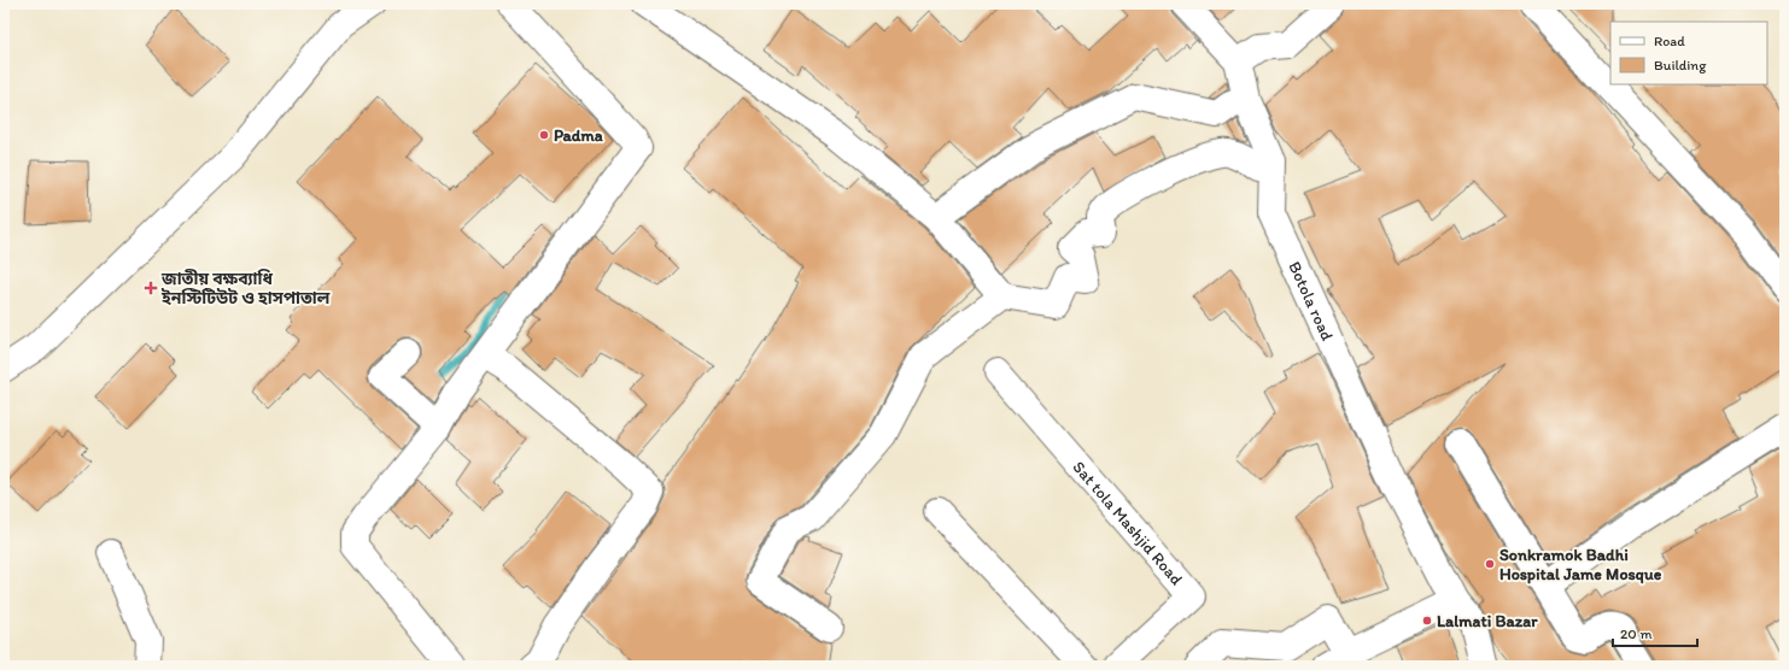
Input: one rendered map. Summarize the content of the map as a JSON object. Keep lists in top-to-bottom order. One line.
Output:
{"streets":{"street":["Botola road","Sat tola Mashjid Road"]},"places":{"other":["Padma","Sonkramok Badhi Hospital Jame Mosque","Lalmati Bazar"],"health":["জাতীয় বক্ষব্যাধি ইনস্টিটিউট ও হাসপাতাল"]},"legend":["Road","Building"],"scale_bar":"20 m"}
